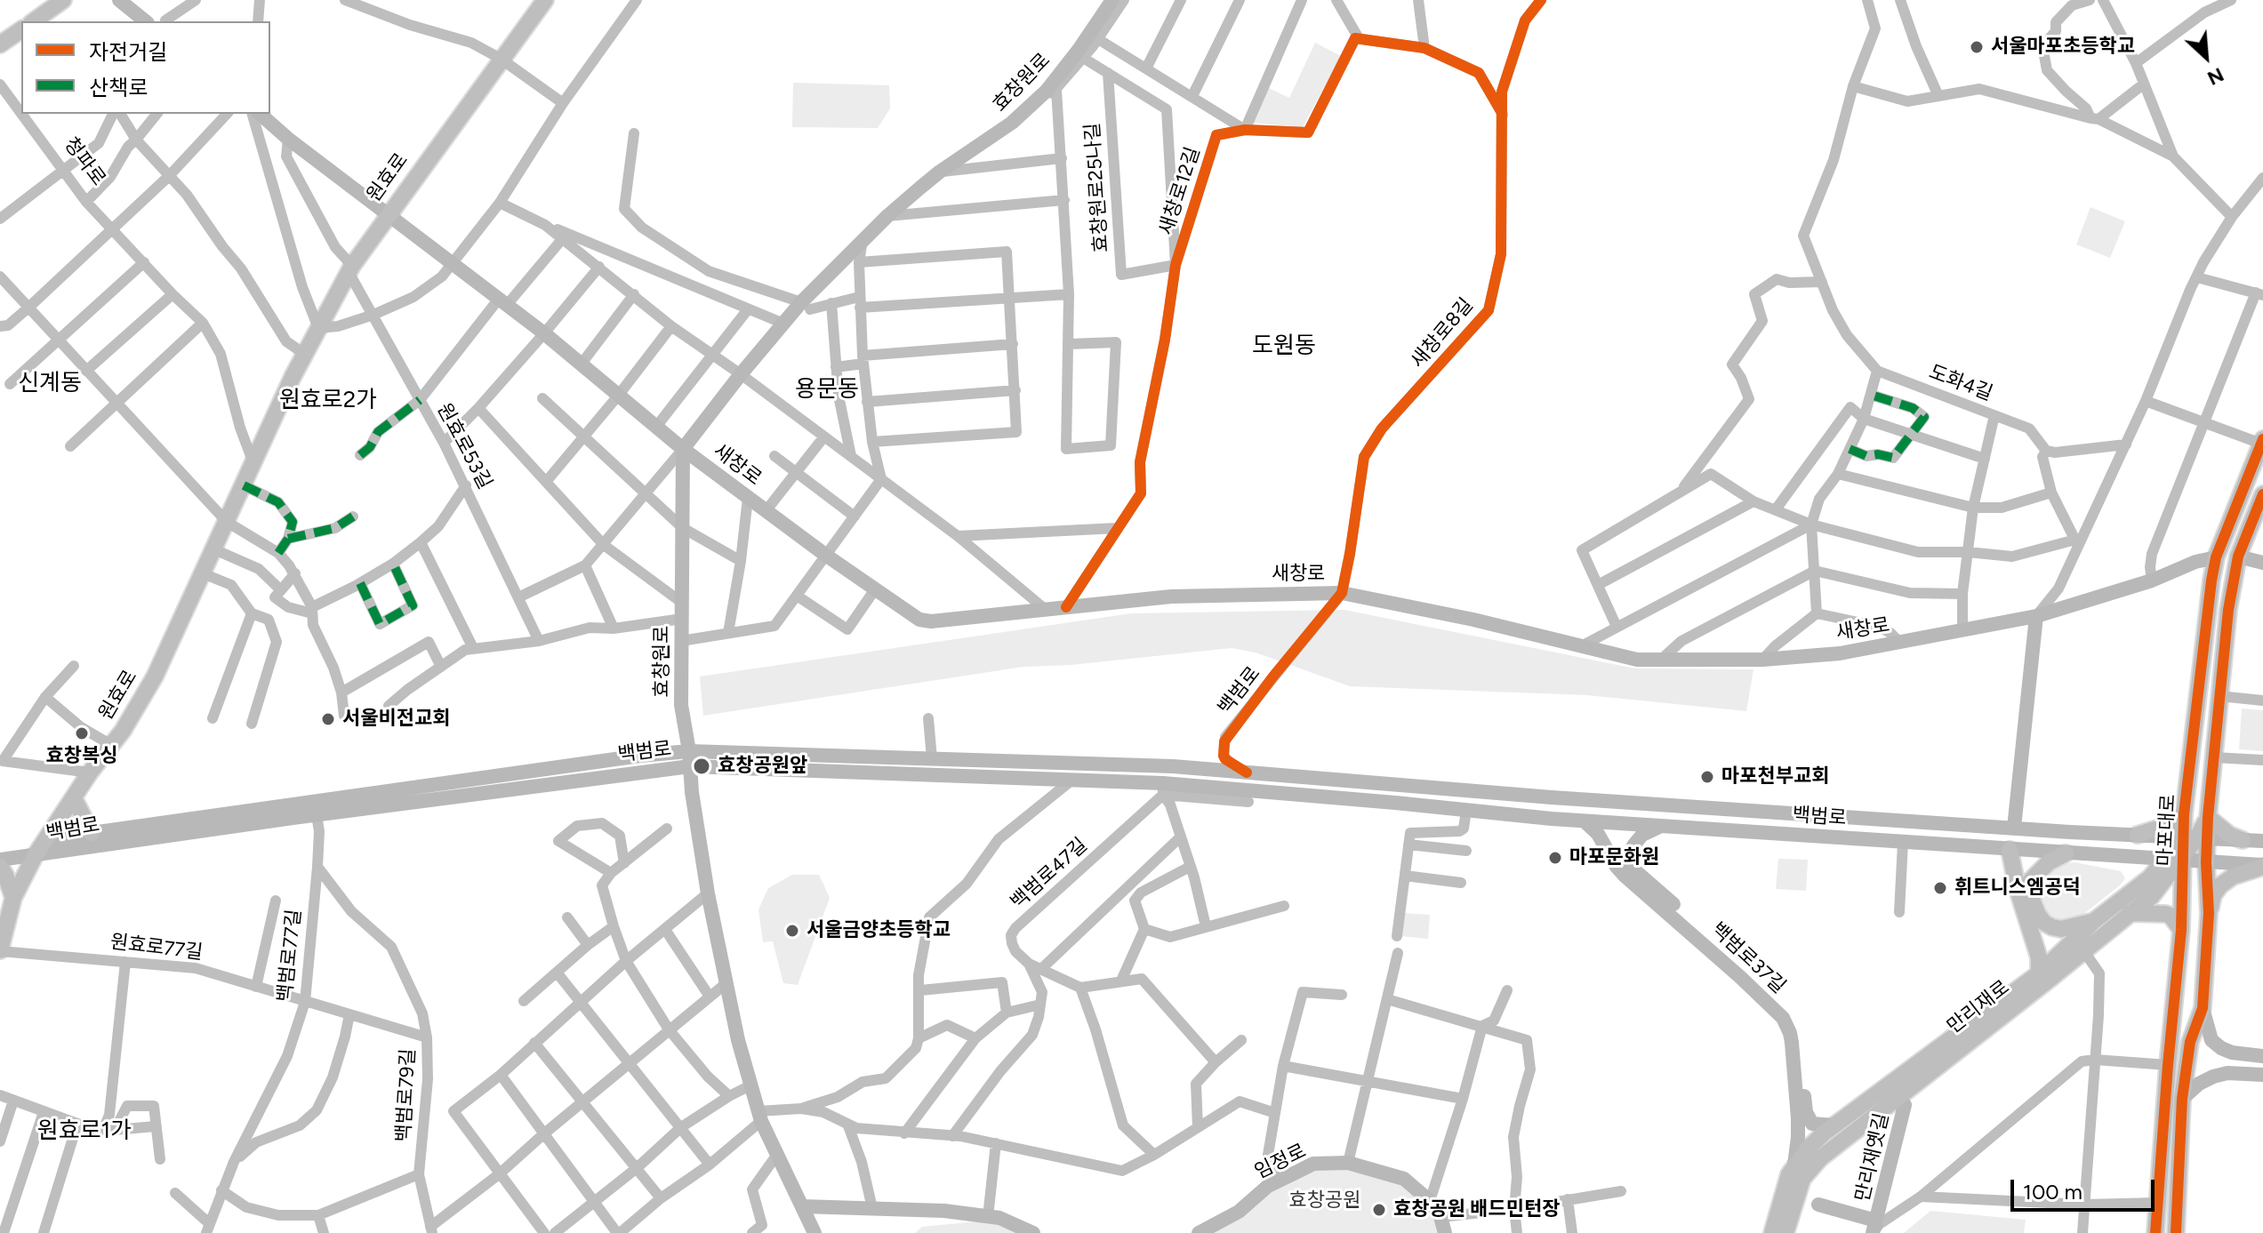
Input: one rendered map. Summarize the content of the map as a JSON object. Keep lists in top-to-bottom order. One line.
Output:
{"streets":{"main road":["효창원로","원효로","새창로","백범로","마포대로","백범로37길","만리재로","만리재옛길","임정로"],"street":["청파로","효창원로25나길","새창로12길","새창로8길","도화4길","원효로53길","백범로47길","원효로77길","백범로77길","백범로79길"]},"crossings":[["효창원로","새창로"],["효창원로","백범로"],["청파로","원효로"],["원효로","원효로53길"],["원효로","새창로"],["원효로","백범로"],["원효로","원효로77길"],["효창원로25나길","새창로12길"],["새창로12길","새창로"],["새창로8길","새창로"],["새창로8길","백범로"],["원효로53길","새창로"],["새창로","백범로"],["새창로","마포대로"],["백범로","마포대로"],["백범로","백범로47길"],["백범로","백범로77길"],["백범로","백범로37길"],["백범로","만리재로"],["마포대로","만리재로"],["원효로77길","백범로77길"],["원효로77길","백범로79길"],["백범로77길","백범로79길"],["백범로37길","만리재로"],["만리재로","만리재옛길"]],"districts":["도원동","신계동","용문동","원효로2가","원효로1가"],"parks":["효창공원"],"places":["서울마포초등학교","서울비전교회","효창복싱","효창공원앞","마포천부교회","마포문화원","휘트니스엠공덕","서울금양초등학교","효창공원 배드민턴장"],"legend":["자전거길","산책로"],"scale_bar":"100 m","north":"bottom right"}
